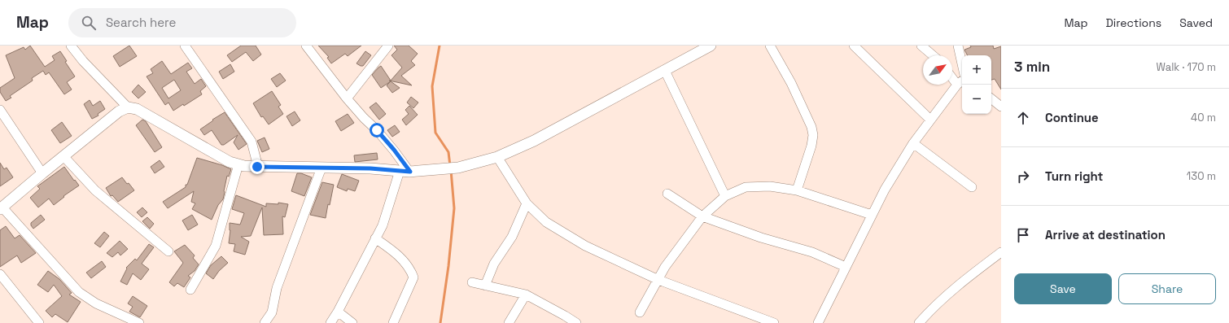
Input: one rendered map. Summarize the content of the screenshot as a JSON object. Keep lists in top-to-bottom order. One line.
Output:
{"north":"top right","page":{"header":"Map","search":"Search here","nav":["Map","Directions","Saved"],"heading":["3 min","Walk · 170 m"],"map_buttons":["+","−"],"list":[["Continue","40 m"],["Turn right","130 m"],"Arrive at destination"],"buttons":["Save","Share"]}}
